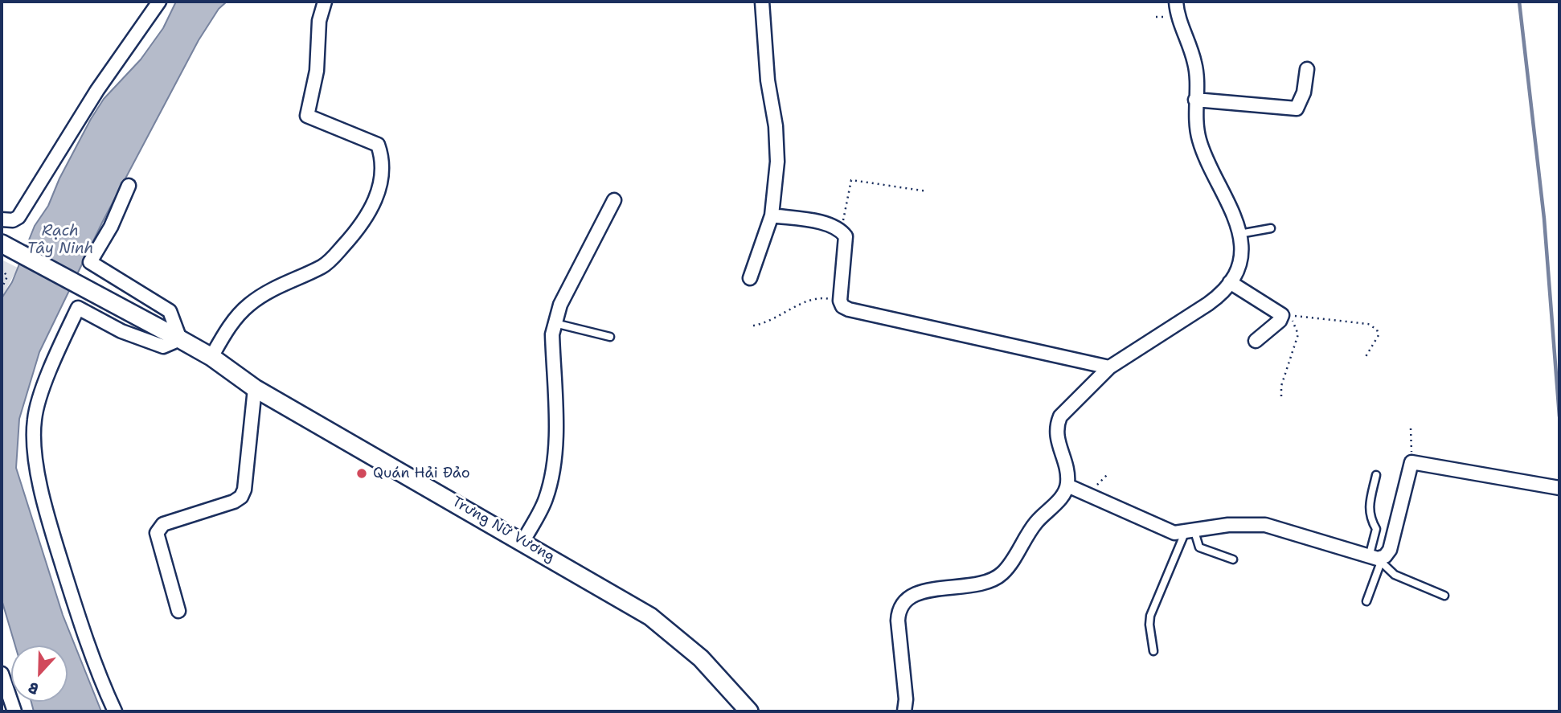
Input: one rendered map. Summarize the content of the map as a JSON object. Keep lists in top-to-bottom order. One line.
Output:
{"streets":{"main road":["Trưng Nữ Vương"]},"water":["Rạch Tây Ninh"],"places":["Quán Hải Đảo"],"north":"bottom"}
